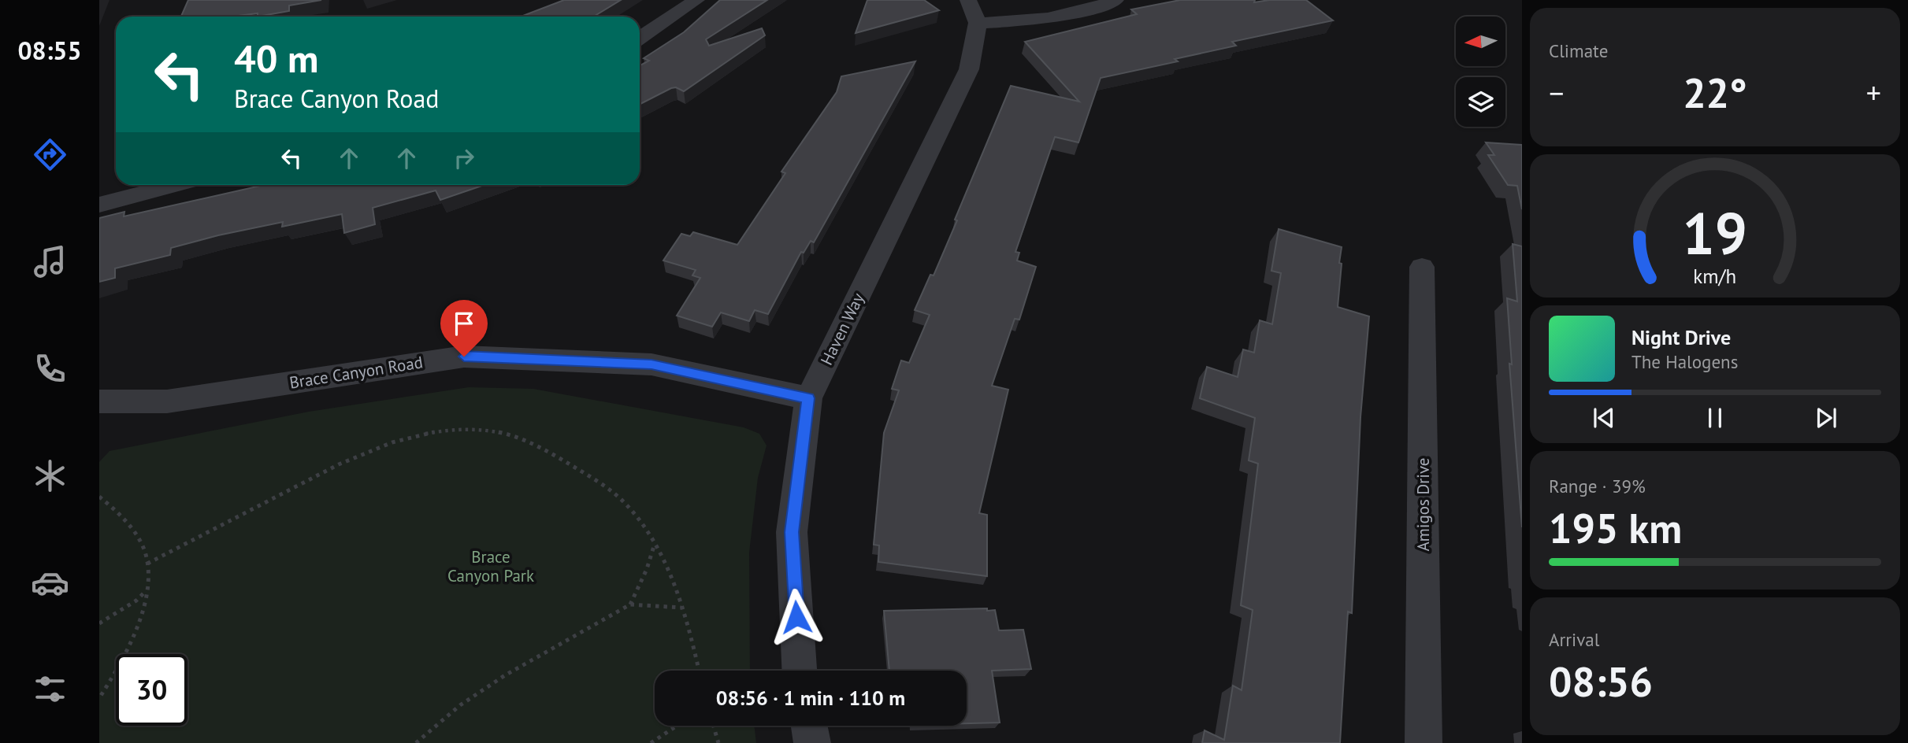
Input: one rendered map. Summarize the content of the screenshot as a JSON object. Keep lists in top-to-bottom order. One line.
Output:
{"streets":{"street":["Haven Way","Brace Canyon Road","Amigos Drive"]},"crossings":[["Haven Way","Brace Canyon Road"]],"parks":["Brace Canyon Park"],"north":"left","page":{"tabs":"08:55","tile":["Climate",["Range · 39%","195 km"],["Arrival","08:56"]],"turn":["40 m","Brace Canyon Road"],"heat":["−","22°","+"],"song":["Night Drive","The Halogens"],"limit":"30","trip":"08:56 · 1 min · 110 m","gauge":["19","km/h"]}}
